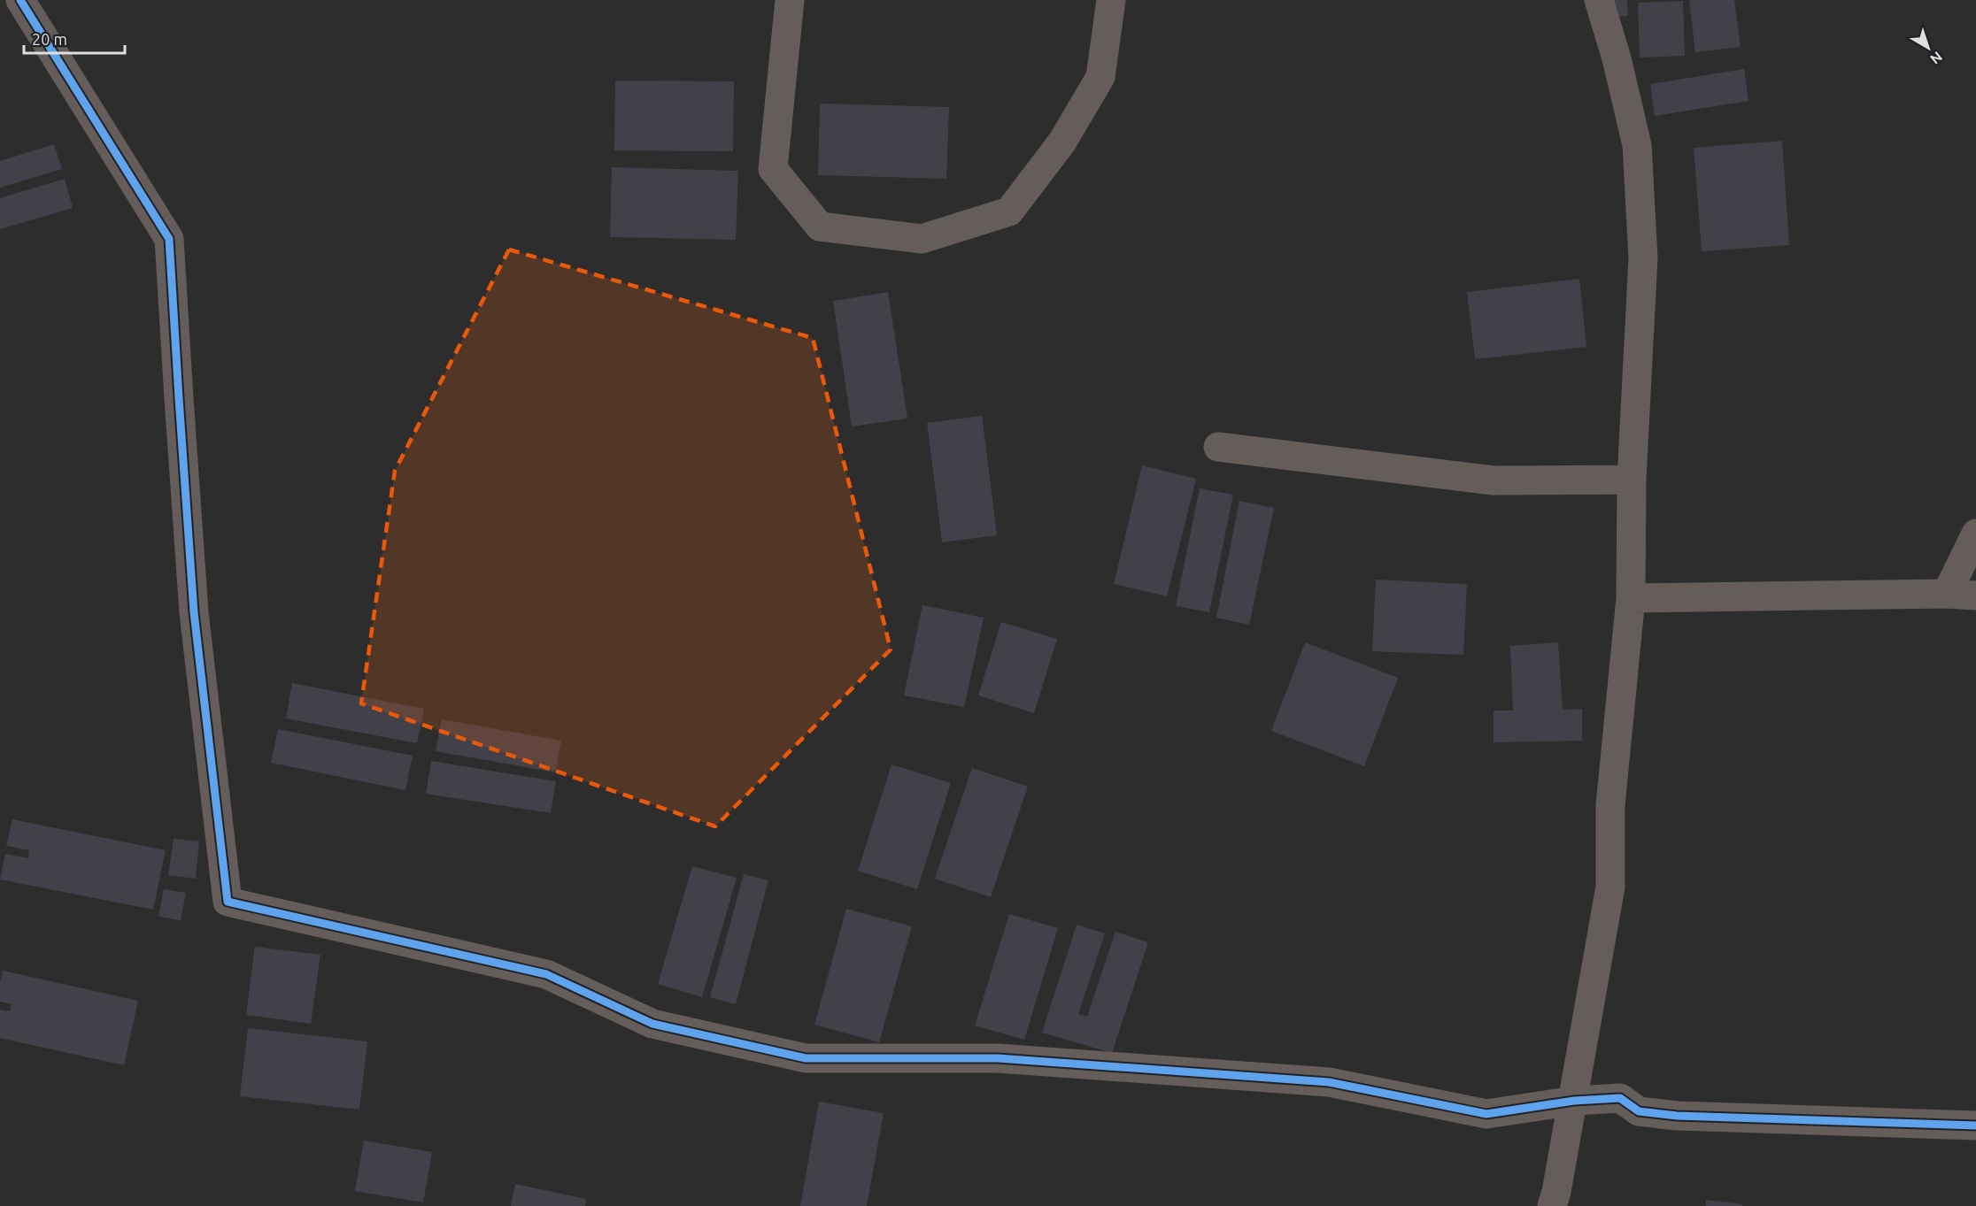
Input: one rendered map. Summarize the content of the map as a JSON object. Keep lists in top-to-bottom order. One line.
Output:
{"scale_bar":"20 m","north":"bottom right"}
